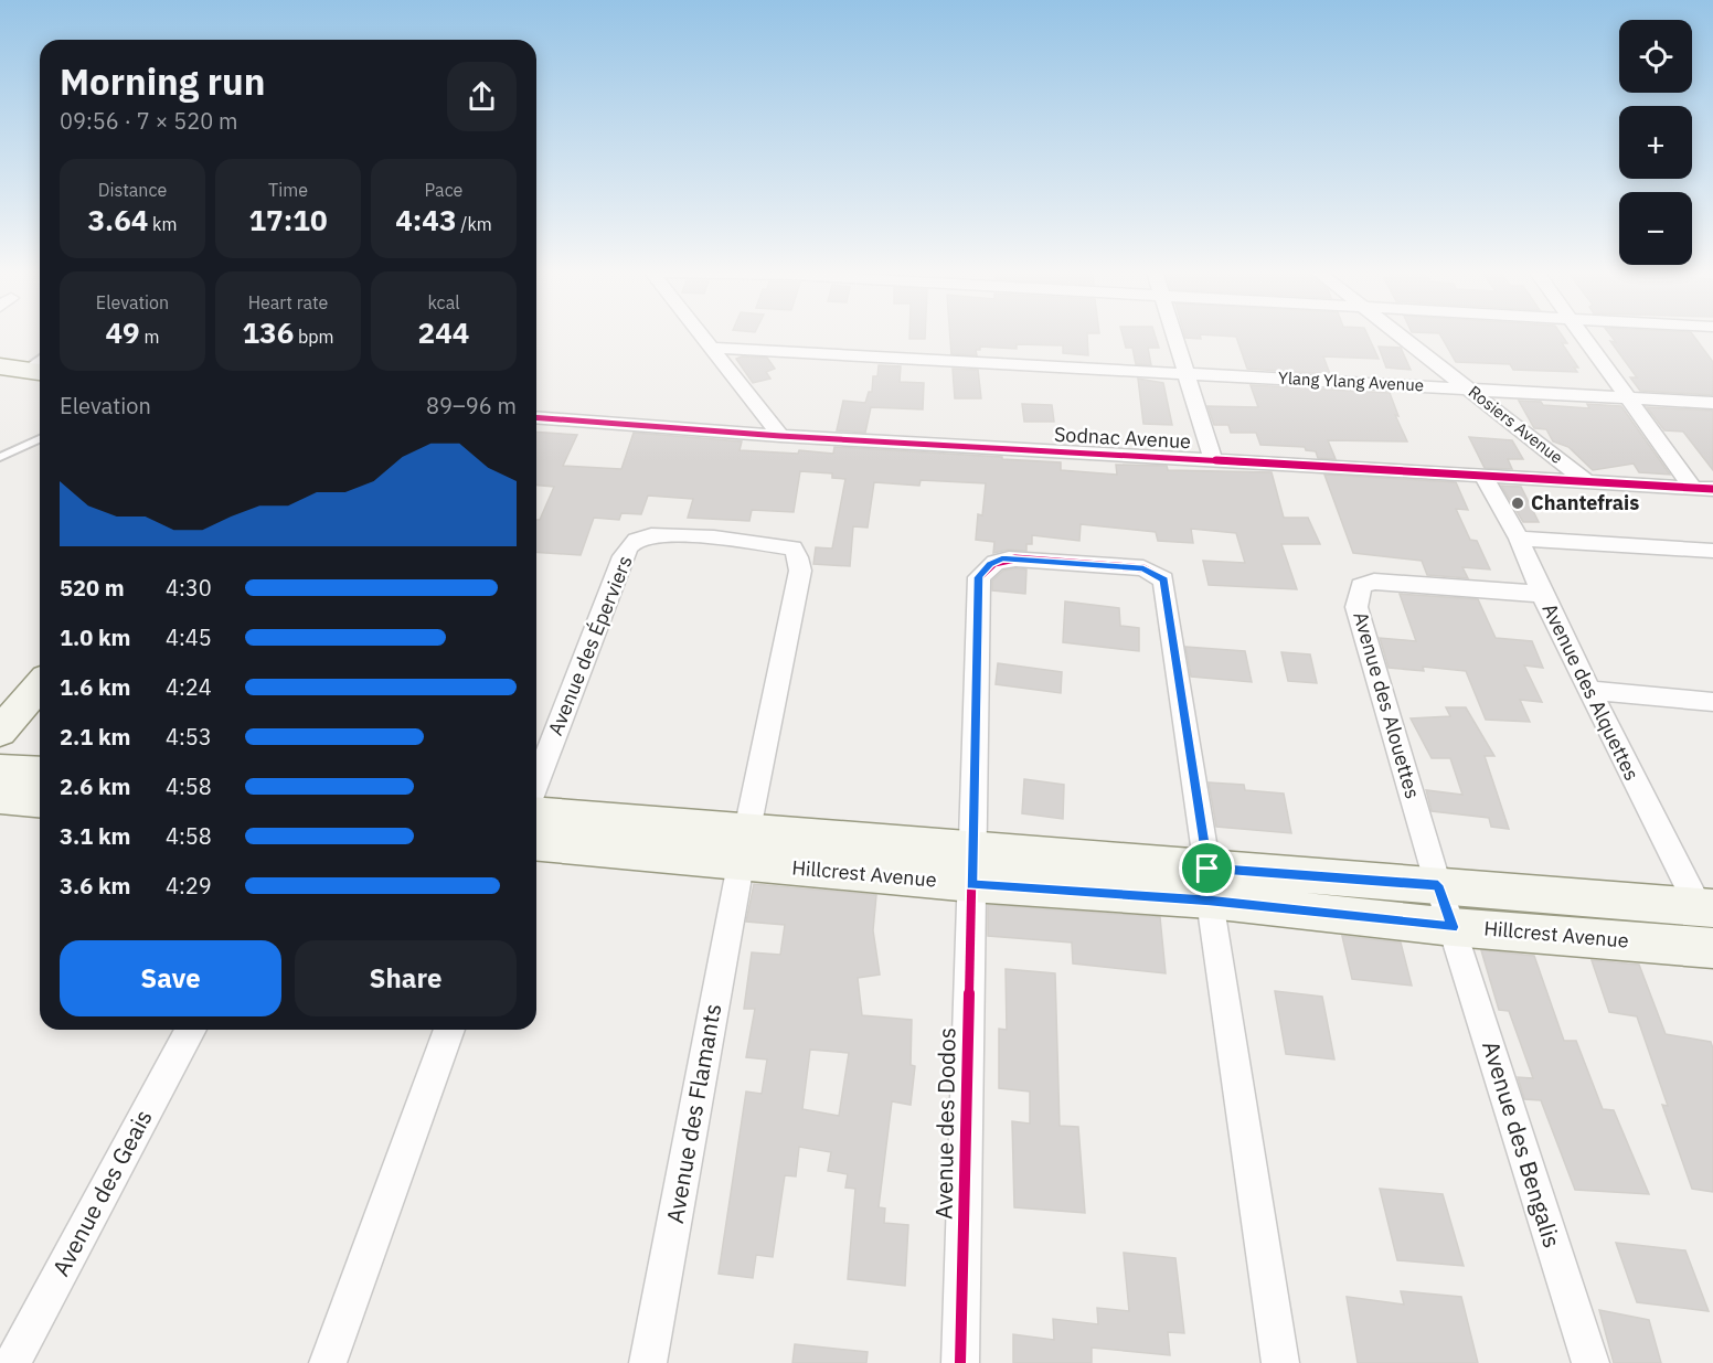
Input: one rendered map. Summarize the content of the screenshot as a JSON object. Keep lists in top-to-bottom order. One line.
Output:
{"streets":{"main road":["Hillcrest Avenue"],"street":["Ylang Ylang Avenue","Rosiers Avenue","Sodnac Avenue","Avenue des Éperviers","Avenue des Alquettes","Avenue des Alouettes","Avenue des Flamants","Avenue des Dodos","Avenue des Bengalis","Avenue des Geais"]},"crossings":[["Ylang Ylang Avenue","Rosiers Avenue"],["Rosiers Avenue","Sodnac Avenue"],["Sodnac Avenue","Avenue des Alquettes"],["Avenue des Éperviers","Hillcrest Avenue"],["Avenue des Éperviers","Avenue des Flamants"],["Avenue des Alquettes","Avenue des Alouettes"],["Avenue des Alquettes","Hillcrest Avenue"],["Avenue des Alouettes","Hillcrest Avenue"],["Avenue des Alouettes","Avenue des Bengalis"],["Hillcrest Avenue","Avenue des Flamants"],["Hillcrest Avenue","Avenue des Dodos"],["Hillcrest Avenue","Avenue des Bengalis"]],"places":["Chantefrais"],"page":{"map_buttons":["+","−"],"heading":["Morning run","09:56 · 7 × 520 m"],"stats":[["Distance","3.64 km"],["Time","17:10"],["Pace","4:43 /km"],["Elevation","49 m"],["Heart rate","136 bpm"],["kcal","244"]],"chart":["Elevation","89–96 m"],"list":[{"name":"520 m","note":"4:30"},{"name":"1.0 km","note":"4:45"},{"name":"1.6 km","note":"4:24"},{"name":"2.1 km","note":"4:53"},{"name":"2.6 km","note":"4:58"},{"name":"3.1 km","note":"4:58"},{"name":"3.6 km","note":"4:29"}],"buttons":["Save","Share"]}}
